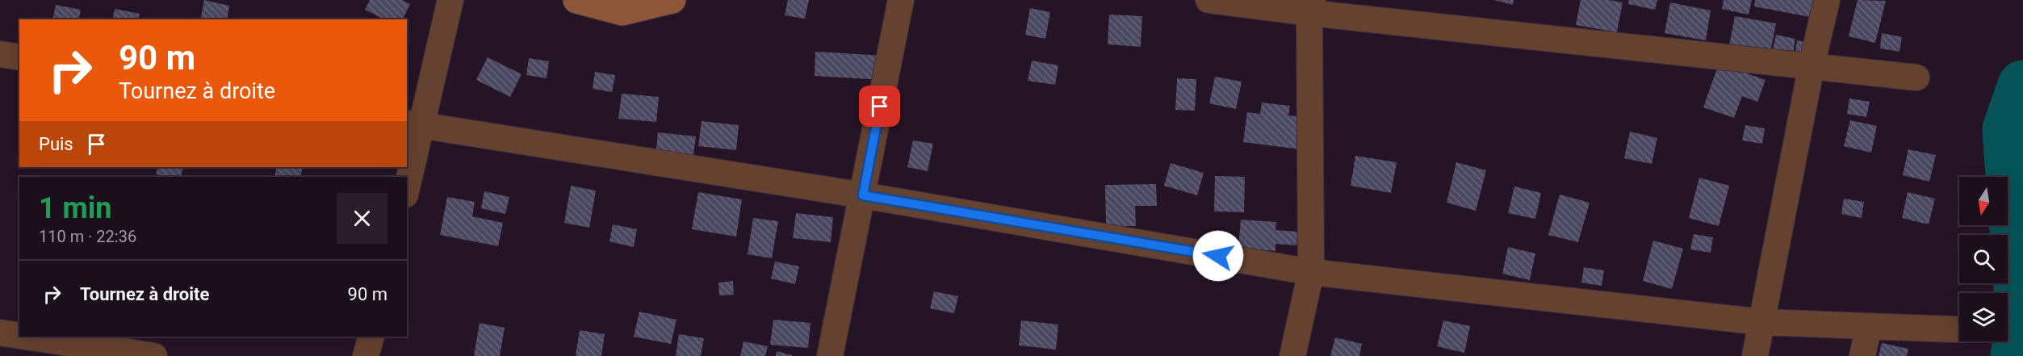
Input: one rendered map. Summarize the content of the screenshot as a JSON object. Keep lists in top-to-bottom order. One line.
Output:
{"north":"bottom","page":{"turn":["90 m","Tournez à droite"],"then":"Puis","heading":["1 min","110 m · 22:36"],"list":[{"name":"Tournez à droite","value":"90 m"}]}}
